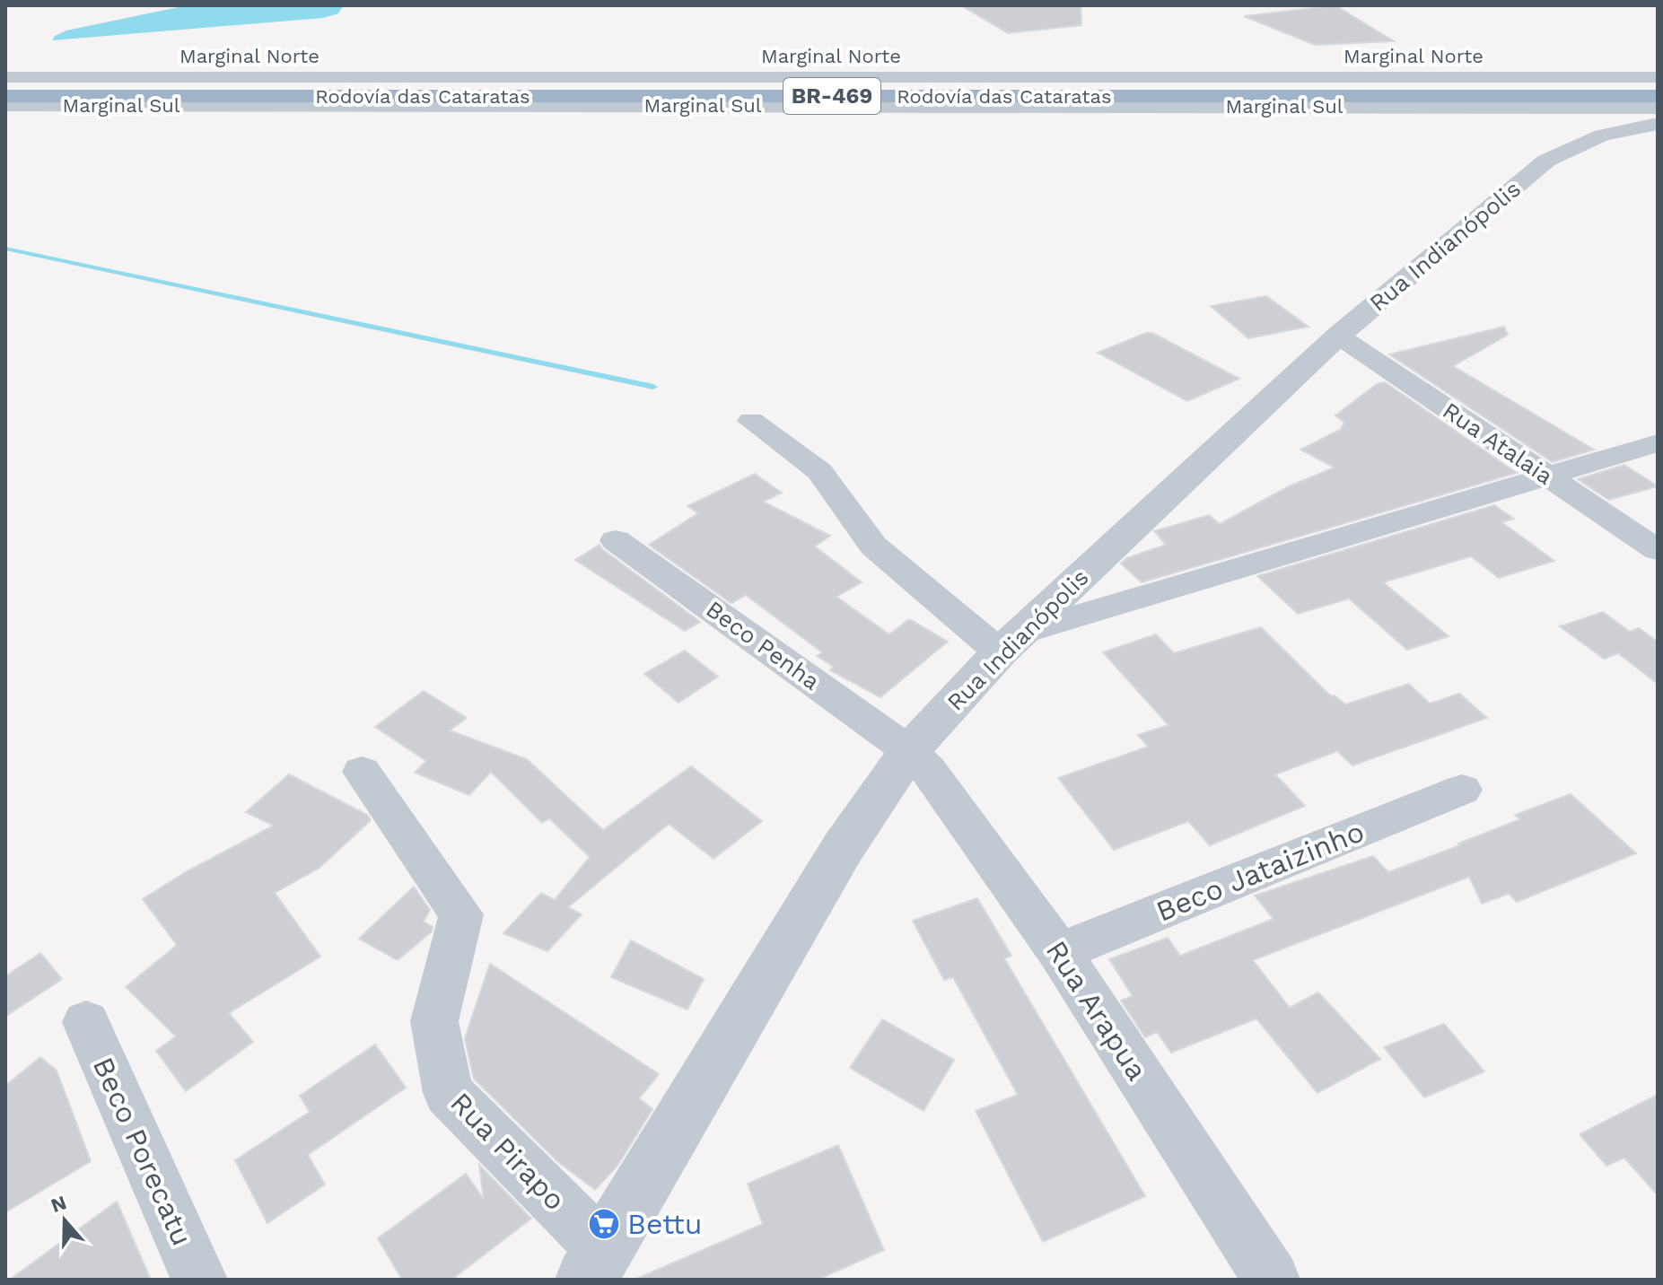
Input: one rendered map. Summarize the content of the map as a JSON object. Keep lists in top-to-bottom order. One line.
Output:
{"streets":{"highway":["Rodovía das Cataratas","BR-469"],"street":["Marginal Norte","Marginal Sul","Rua Indianópolis","Rua Atalaia","Beco Penha","Beco Jataizinho","Rua Arapua","Beco Porecatu","Rua Pirapo"]},"crossings":[["Rua Indianópolis","Rua Atalaia"],["Rua Indianópolis","Beco Penha"],["Rua Indianópolis","Rua Arapua"],["Rua Indianópolis","Rua Pirapo"],["Beco Penha","Rua Arapua"],["Beco Jataizinho","Rua Arapua"]],"places":{"supermarket":["Bettu"]},"north":"top"}
